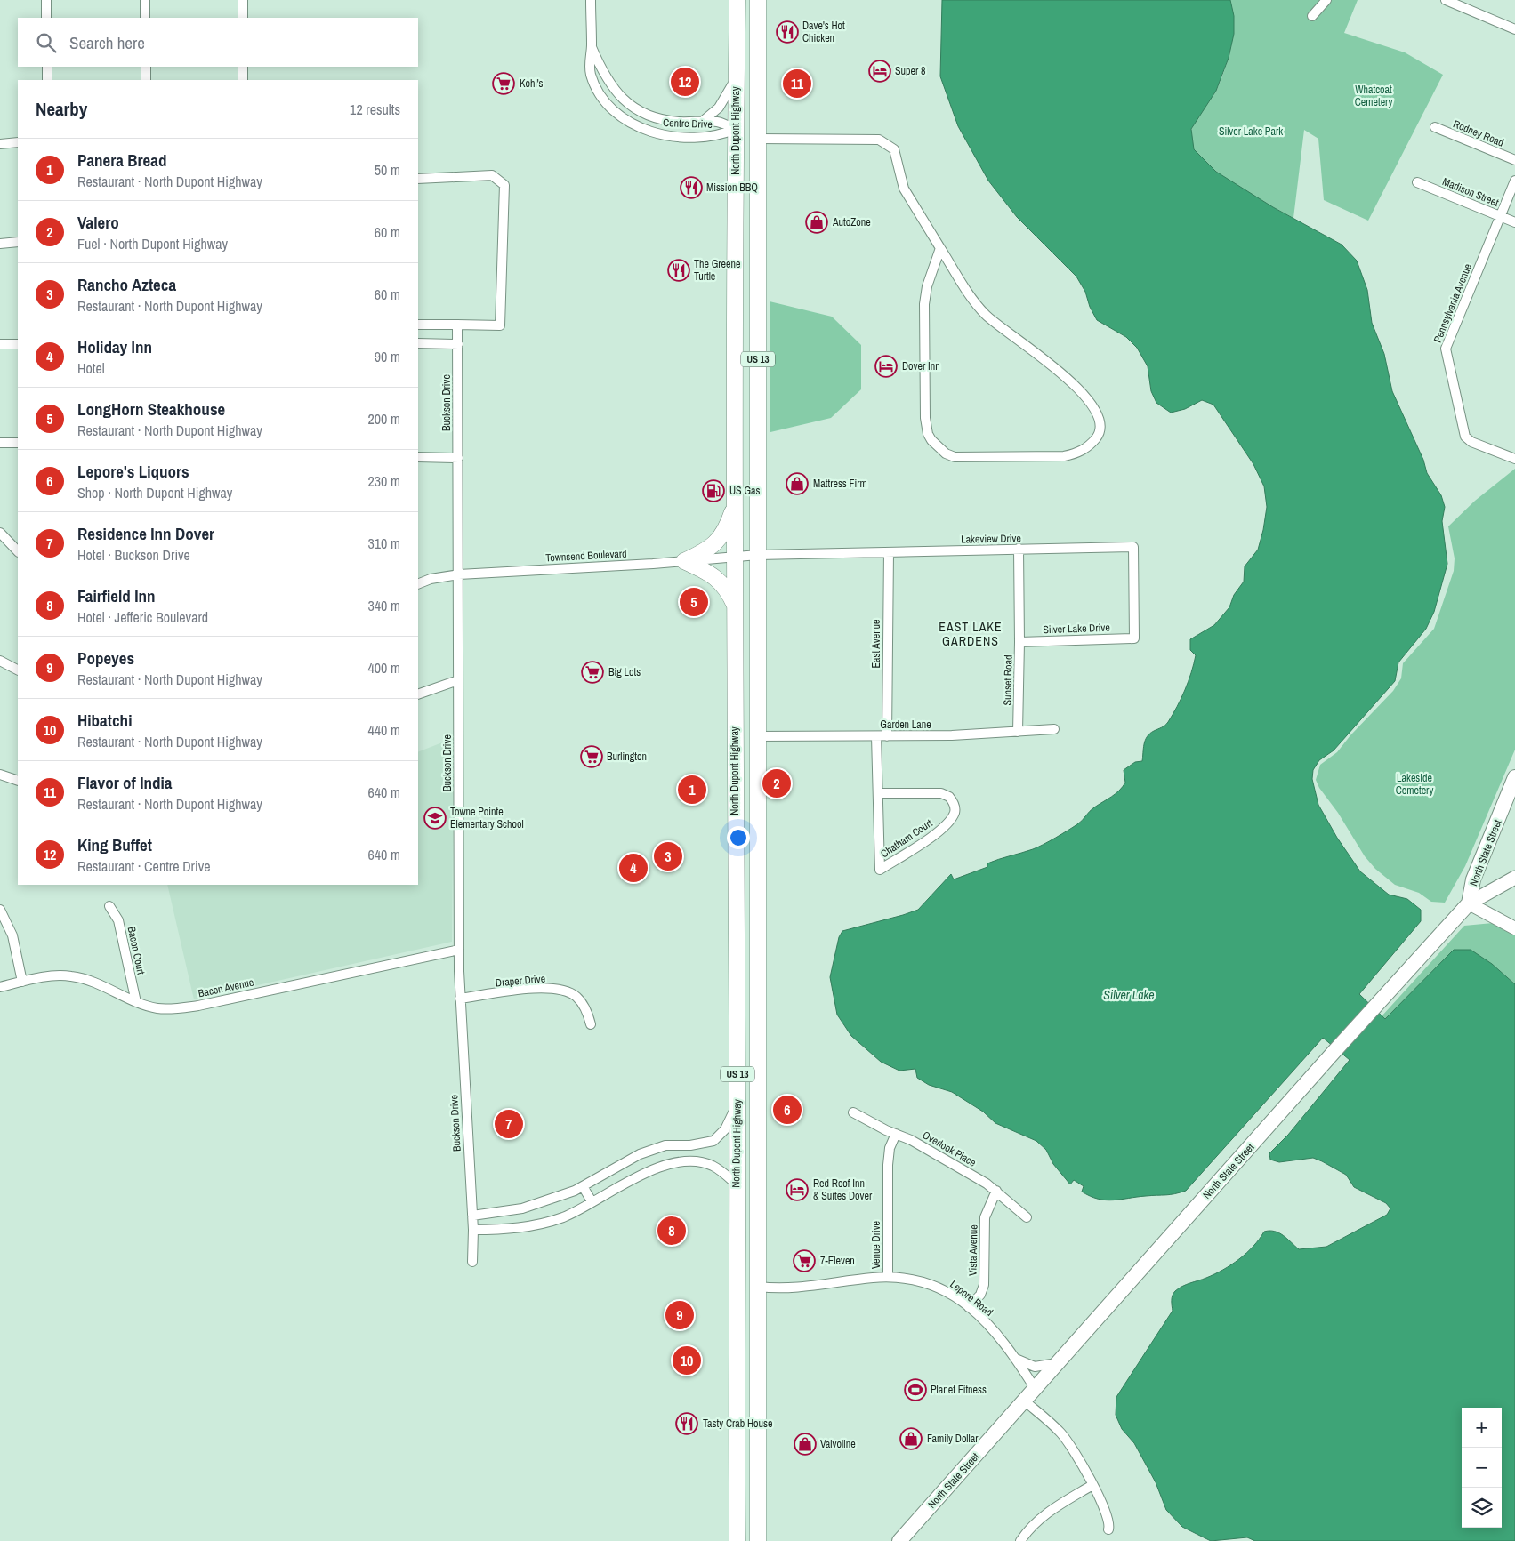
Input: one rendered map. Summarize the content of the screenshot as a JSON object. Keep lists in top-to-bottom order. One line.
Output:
{"streets":{"highway":["North Dupont Highway","US 13"],"main road":["North State Street"],"street":["Centre Drive","Rodney Road","Madison Street","Pennsylvania Avenue","Buckson Drive","Lakeview Drive","Townsend Boulevard","Silver Lake Drive","East Avenue","Sunset Road","Garden Lane","Chatham Court","Bacon Court","Draper Drive","Bacon Avenue","Overlook Place","Venue Drive","Vista Avenue","Lepore Road"]},"crossings":[["Centre Drive","North Dupont Highway"],["North Dupont Highway","Lakeview Drive"],["North Dupont Highway","Townsend Boulevard"],["North Dupont Highway","Garden Lane"],["North Dupont Highway","Lepore Road"],["Madison Street","Pennsylvania Avenue"],["Buckson Drive","Townsend Boulevard"],["Buckson Drive","Draper Drive"],["Buckson Drive","Bacon Avenue"],["Lakeview Drive","Townsend Boulevard"],["Lakeview Drive","Silver Lake Drive"],["Lakeview Drive","East Avenue"],["Lakeview Drive","Sunset Road"],["Silver Lake Drive","Sunset Road"],["East Avenue","Garden Lane"],["Sunset Road","Garden Lane"],["Garden Lane","Chatham Court"],["North State Street","Lepore Road"],["Bacon Court","Bacon Avenue"],["Overlook Place","Venue Drive"],["Overlook Place","Vista Avenue"],["Venue Drive","Lepore Road"],["Vista Avenue","Lepore Road"]],"districts":["EAST LAKE GARDENS"],"water":["Silver Lake"],"parks":["Whatcoat Cemetery","Silver Lake Park","Lakeside Cemetery"],"places":{"restaurant":["Dave's Hot Chicken","Mission BBQ","The Greene Turtle","Tasty Crab House"],"hotel":["Super 8","Dover Inn","Red Roof Inn & Suites Dover"],"supermarket":["Kohl's","Big Lots","Burlington","7-Eleven"],"shop":["AutoZone","Mattress Firm","Family Dollar","Valvoline"],"fuel station":["US Gas"],"school or university":["Towne Pointe Elementary School"],"sports":["Planet Fitness"]},"page":{"search":"Search here","pins":["12","11","5","2","1","3","4","6","7","8","9","10"],"heading":["Nearby","12 results"],"list":[{"mark":"1","name":"Panera Bread","note":"Restaurant · North Dupont Highway","value":"50 m"},{"mark":"2","name":"Valero","note":"Fuel · North Dupont Highway","value":"60 m"},{"mark":"3","name":"Rancho Azteca","note":"Restaurant · North Dupont Highway","value":"60 m"},{"mark":"4","name":"Holiday Inn","note":"Hotel","value":"90 m"},{"mark":"5","name":"LongHorn Steakhouse","note":"Restaurant · North Dupont Highway","value":"200 m"},{"mark":"6","name":"Lepore's Liquors","note":"Shop · North Dupont Highway","value":"230 m"},{"mark":"7","name":"Residence Inn Dover","note":"Hotel · Buckson Drive","value":"310 m"},{"mark":"8","name":"Fairfield Inn","note":"Hotel · Jefferic Boulevard","value":"340 m"},{"mark":"9","name":"Popeyes","note":"Restaurant · North Dupont Highway","value":"400 m"},{"mark":"10","name":"Hibatchi","note":"Restaurant · North Dupont Highway","value":"440 m"},{"mark":"11","name":"Flavor of India","note":"Restaurant · North Dupont Highway","value":"640 m"},{"mark":"12","name":"King Buffet","note":"Restaurant · Centre Drive","value":"640 m"}],"map_buttons":["+","−"]}}
